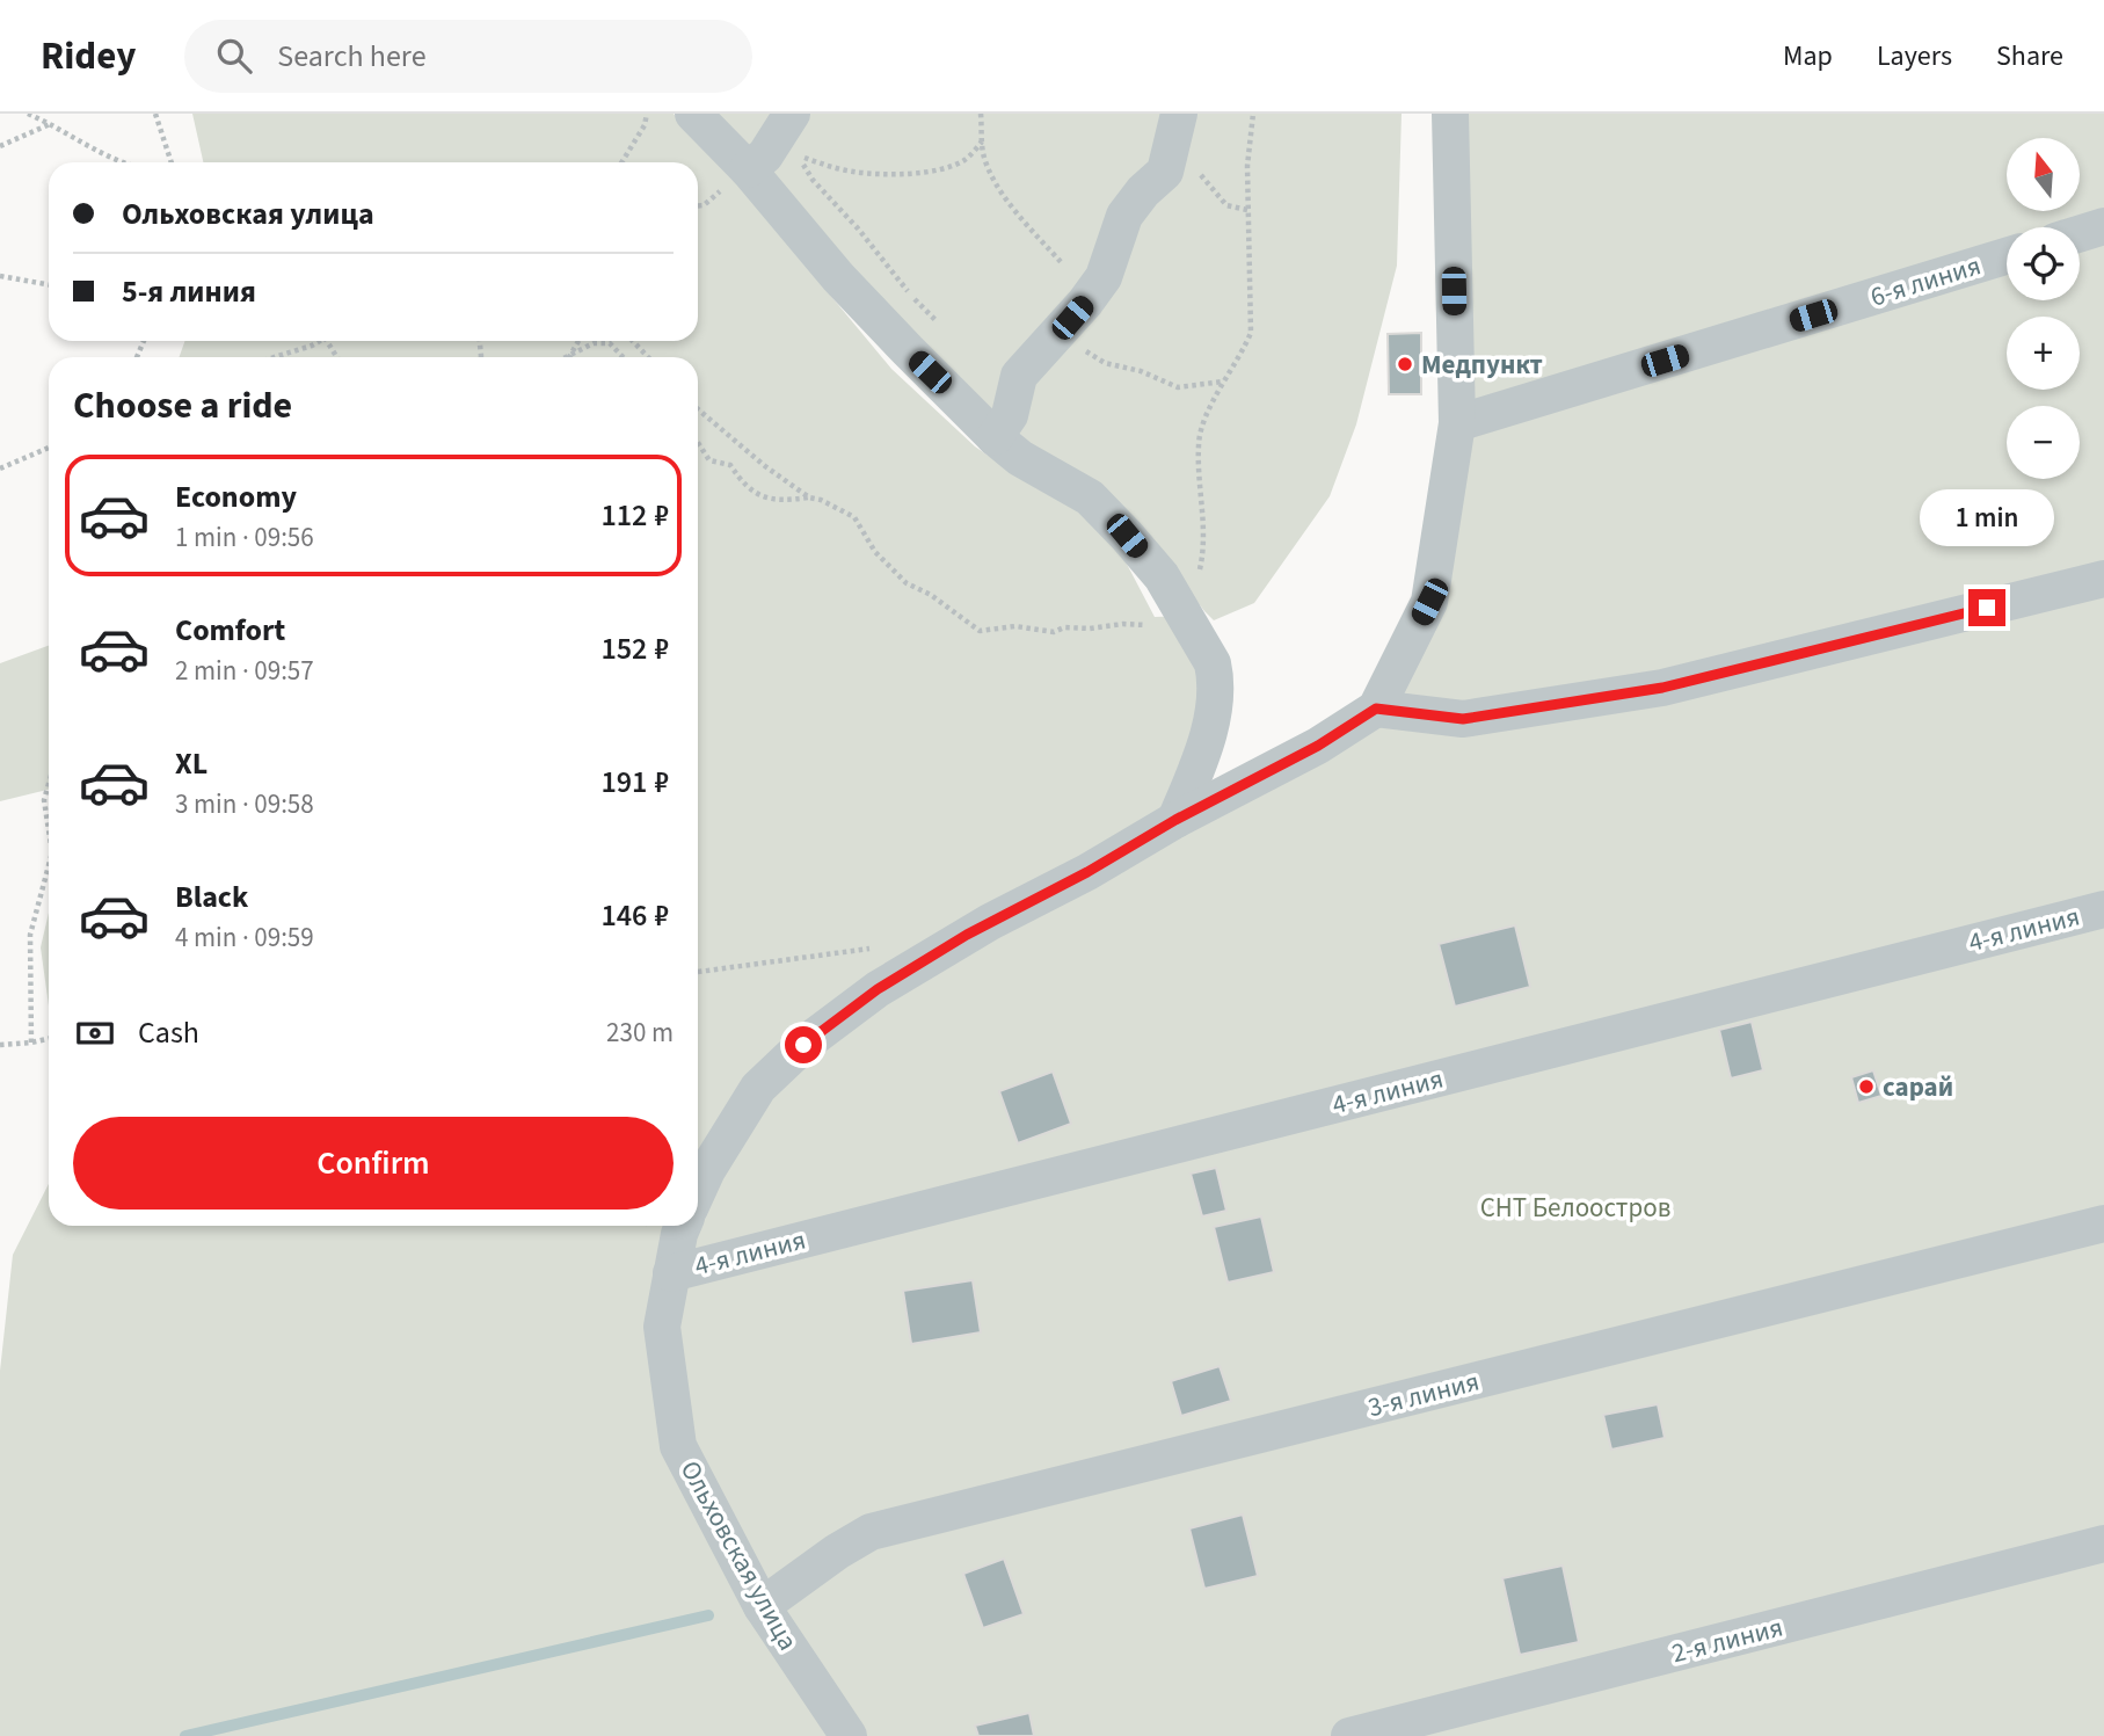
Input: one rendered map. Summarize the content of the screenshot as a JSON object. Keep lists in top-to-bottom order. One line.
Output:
{"streets":{"street":["6-я линия","4-я линия","3-я линия","Ольховская улица","2-я линия"]},"crossings":[["4-я линия","Ольховская улица"],["3-я линия","Ольховская улица"]],"parks":["СНТ Белоостров"],"places":["Медпункт","сарай"],"north":"top","page":{"header":"Ridey","search":"Search here","nav":["Map","Layers","Share"],"map_buttons":["+","−"],"banner":["Ольховская улица","5-я линия"],"heading":"Choose a ride","list":[{"name":"Economy","note":"1 min · 09:56","value":"112 ₽"},{"name":"Comfort","note":"2 min · 09:57","value":"152 ₽"},{"name":"XL","note":"3 min · 09:58","value":"191 ₽"},{"name":"Black","note":"4 min · 09:59","value":"146 ₽"}],"bubble":"1 min","pay":["Cash","230 m"],"buttons":"Confirm"}}
